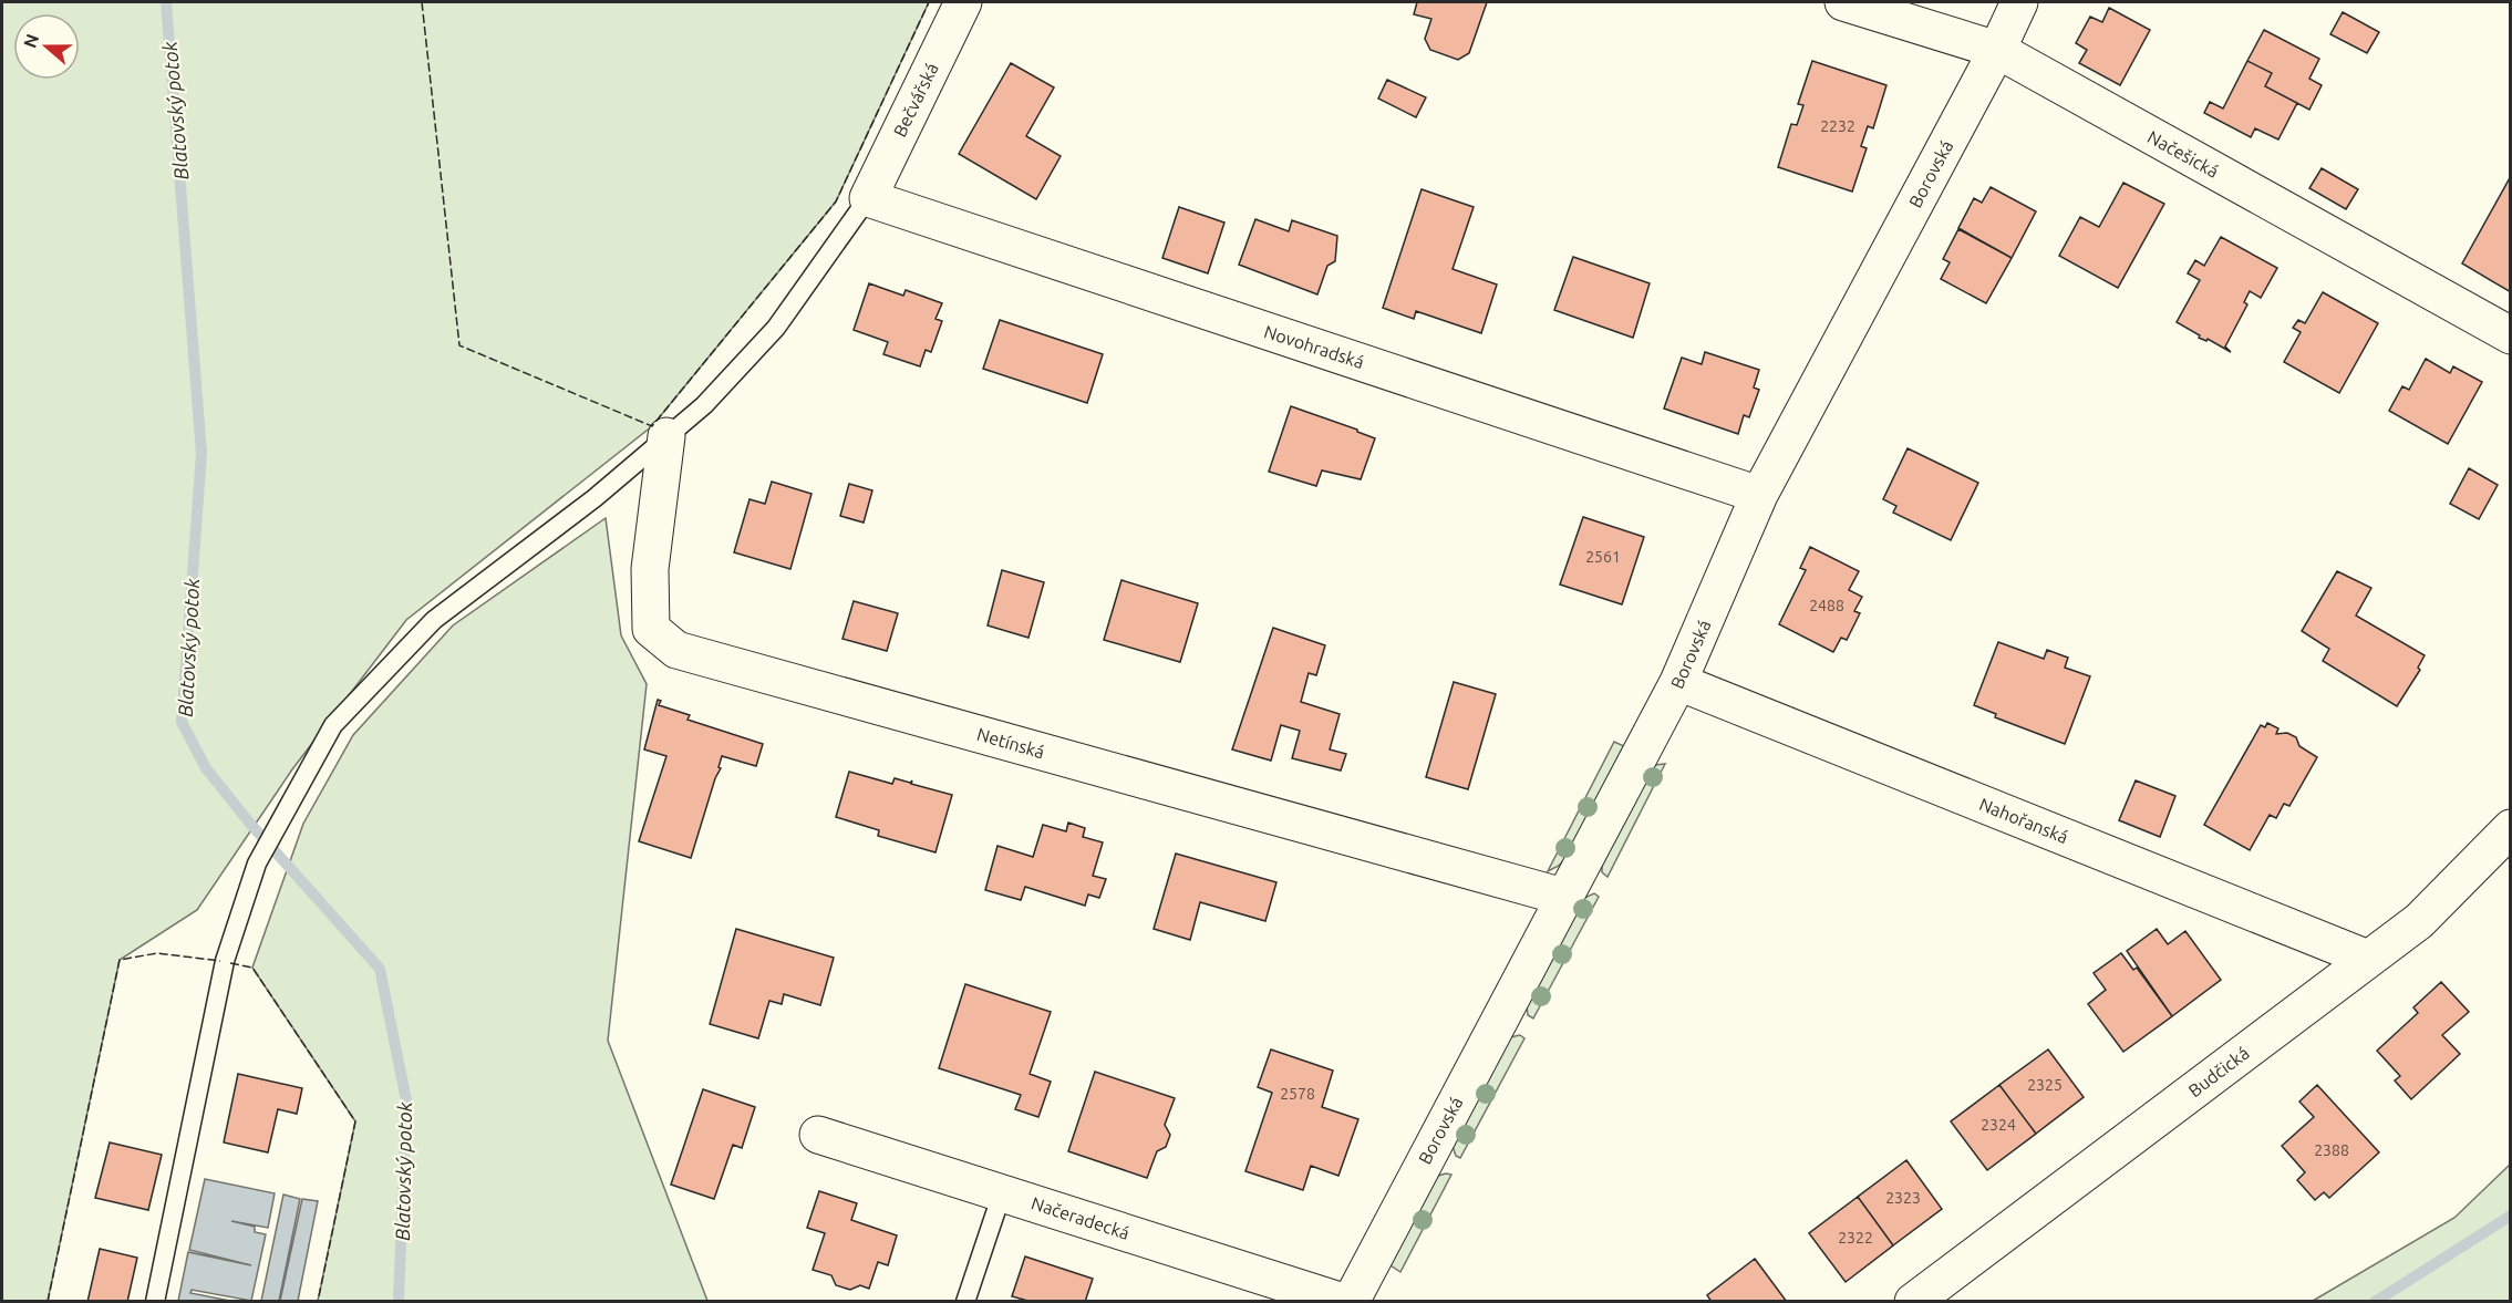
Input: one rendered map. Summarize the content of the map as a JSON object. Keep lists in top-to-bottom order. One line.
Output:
{"streets":{"street":["Bečvářská","Načešická","Borovská","Novohradská","Netínská","Nahořanská","Budčická","Načeradecká"]},"crossings":[["Bečvářská","Novohradská"],["Načešická","Borovská"],["Borovská","Novohradská"],["Borovská","Netínská"],["Borovská","Nahořanská"],["Nahořanská","Budčická"]],"water":["Blatovský potok"],"house_numbers":["2232","2561","2488","2325","2578","2324","2388","2323","2322"],"north":"left"}
